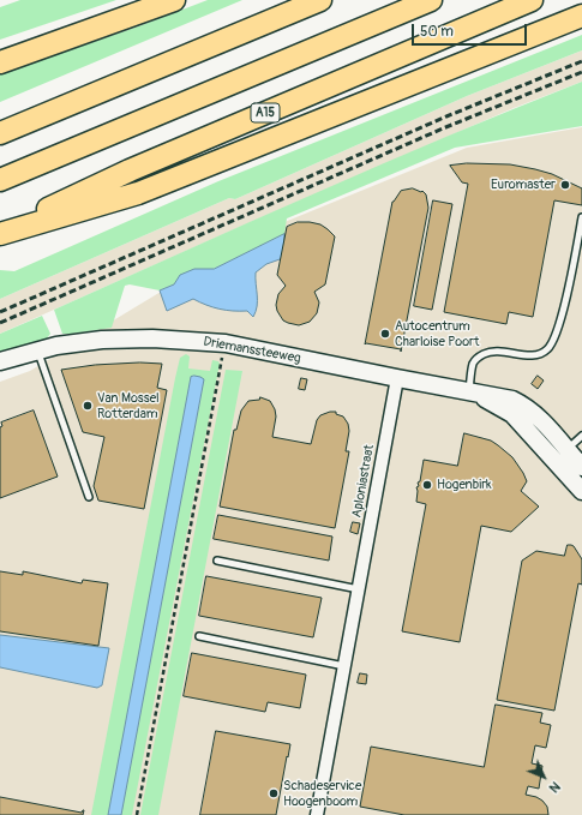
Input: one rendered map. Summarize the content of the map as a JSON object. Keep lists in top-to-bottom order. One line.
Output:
{"streets":{"highway":["A15"],"main road":["Driemanssteeweg"],"street":["Aploniastraat"]},"crossings":[["Driemanssteeweg","Aploniastraat"]],"places":["Euromaster","Autocentrum Charloise Poort","Van Mossel Rotterdam","Hogenbirk","Schadeservice Hoogenboom"],"scale_bar":"50 m","north":"bottom right"}
